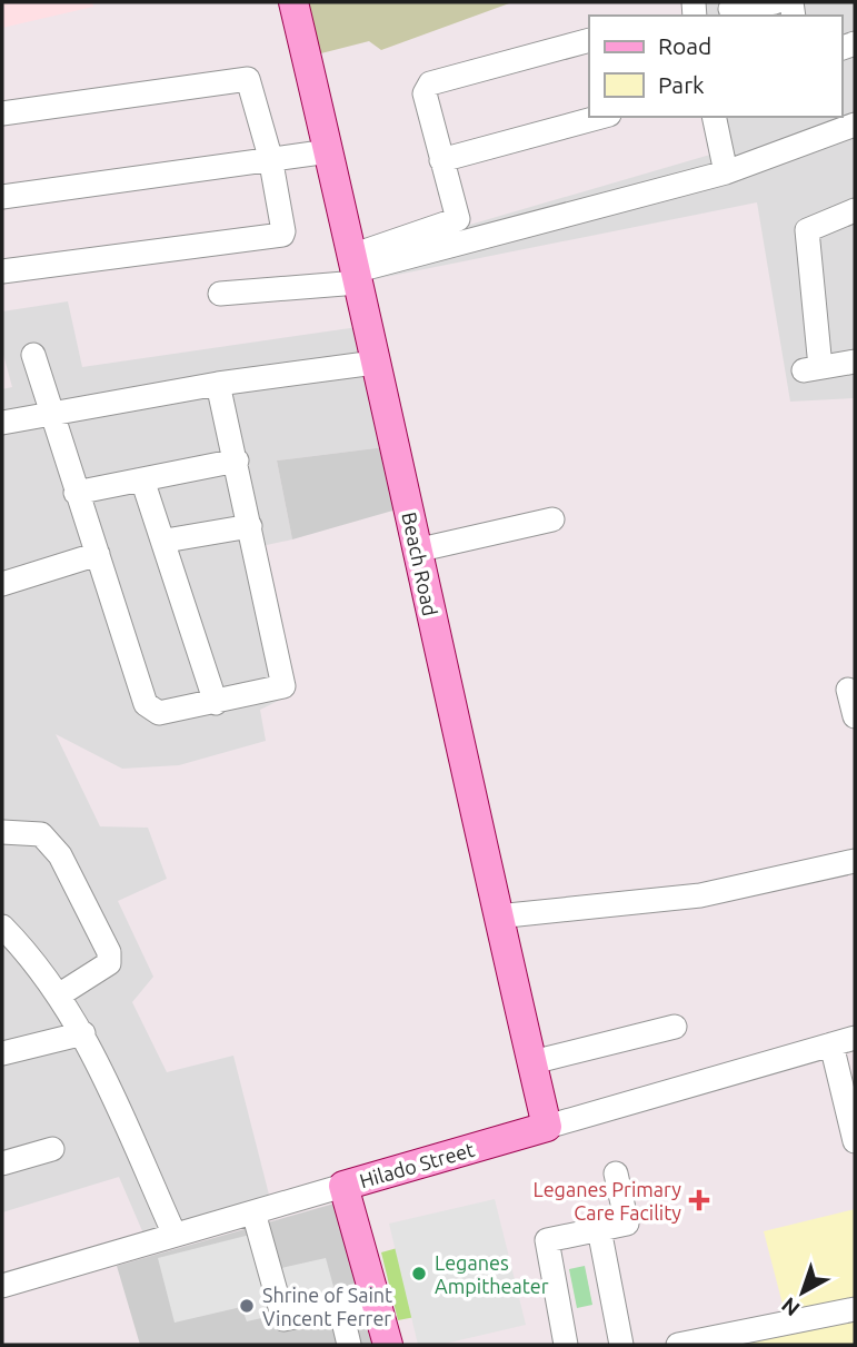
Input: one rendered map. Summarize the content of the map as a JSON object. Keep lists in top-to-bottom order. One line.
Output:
{"streets":{"main road":["Beach Road","Hilado Street"]},"crossings":[["Beach Road","Hilado Street"]],"places":{"health":["Leganes Primary Care Facility"],"other":["Leganes Ampitheater","Shrine of Saint Vincent Ferrer"]},"legend":["Road","Park"],"north":"bottom left"}
